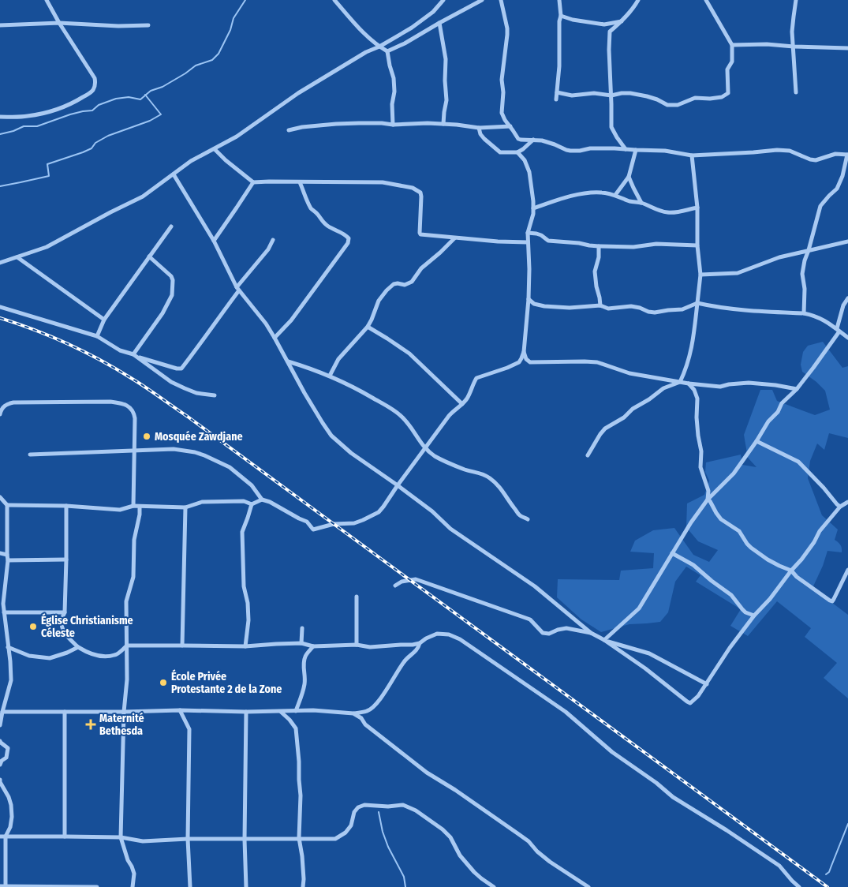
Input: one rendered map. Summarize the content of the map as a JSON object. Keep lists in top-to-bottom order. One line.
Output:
{"places":{"other":["Mosquée Zawdjane","Église Christianisme Céleste","École Privée Protestante 2 de la Zone"],"health":["Maternité Bethesda"]}}
